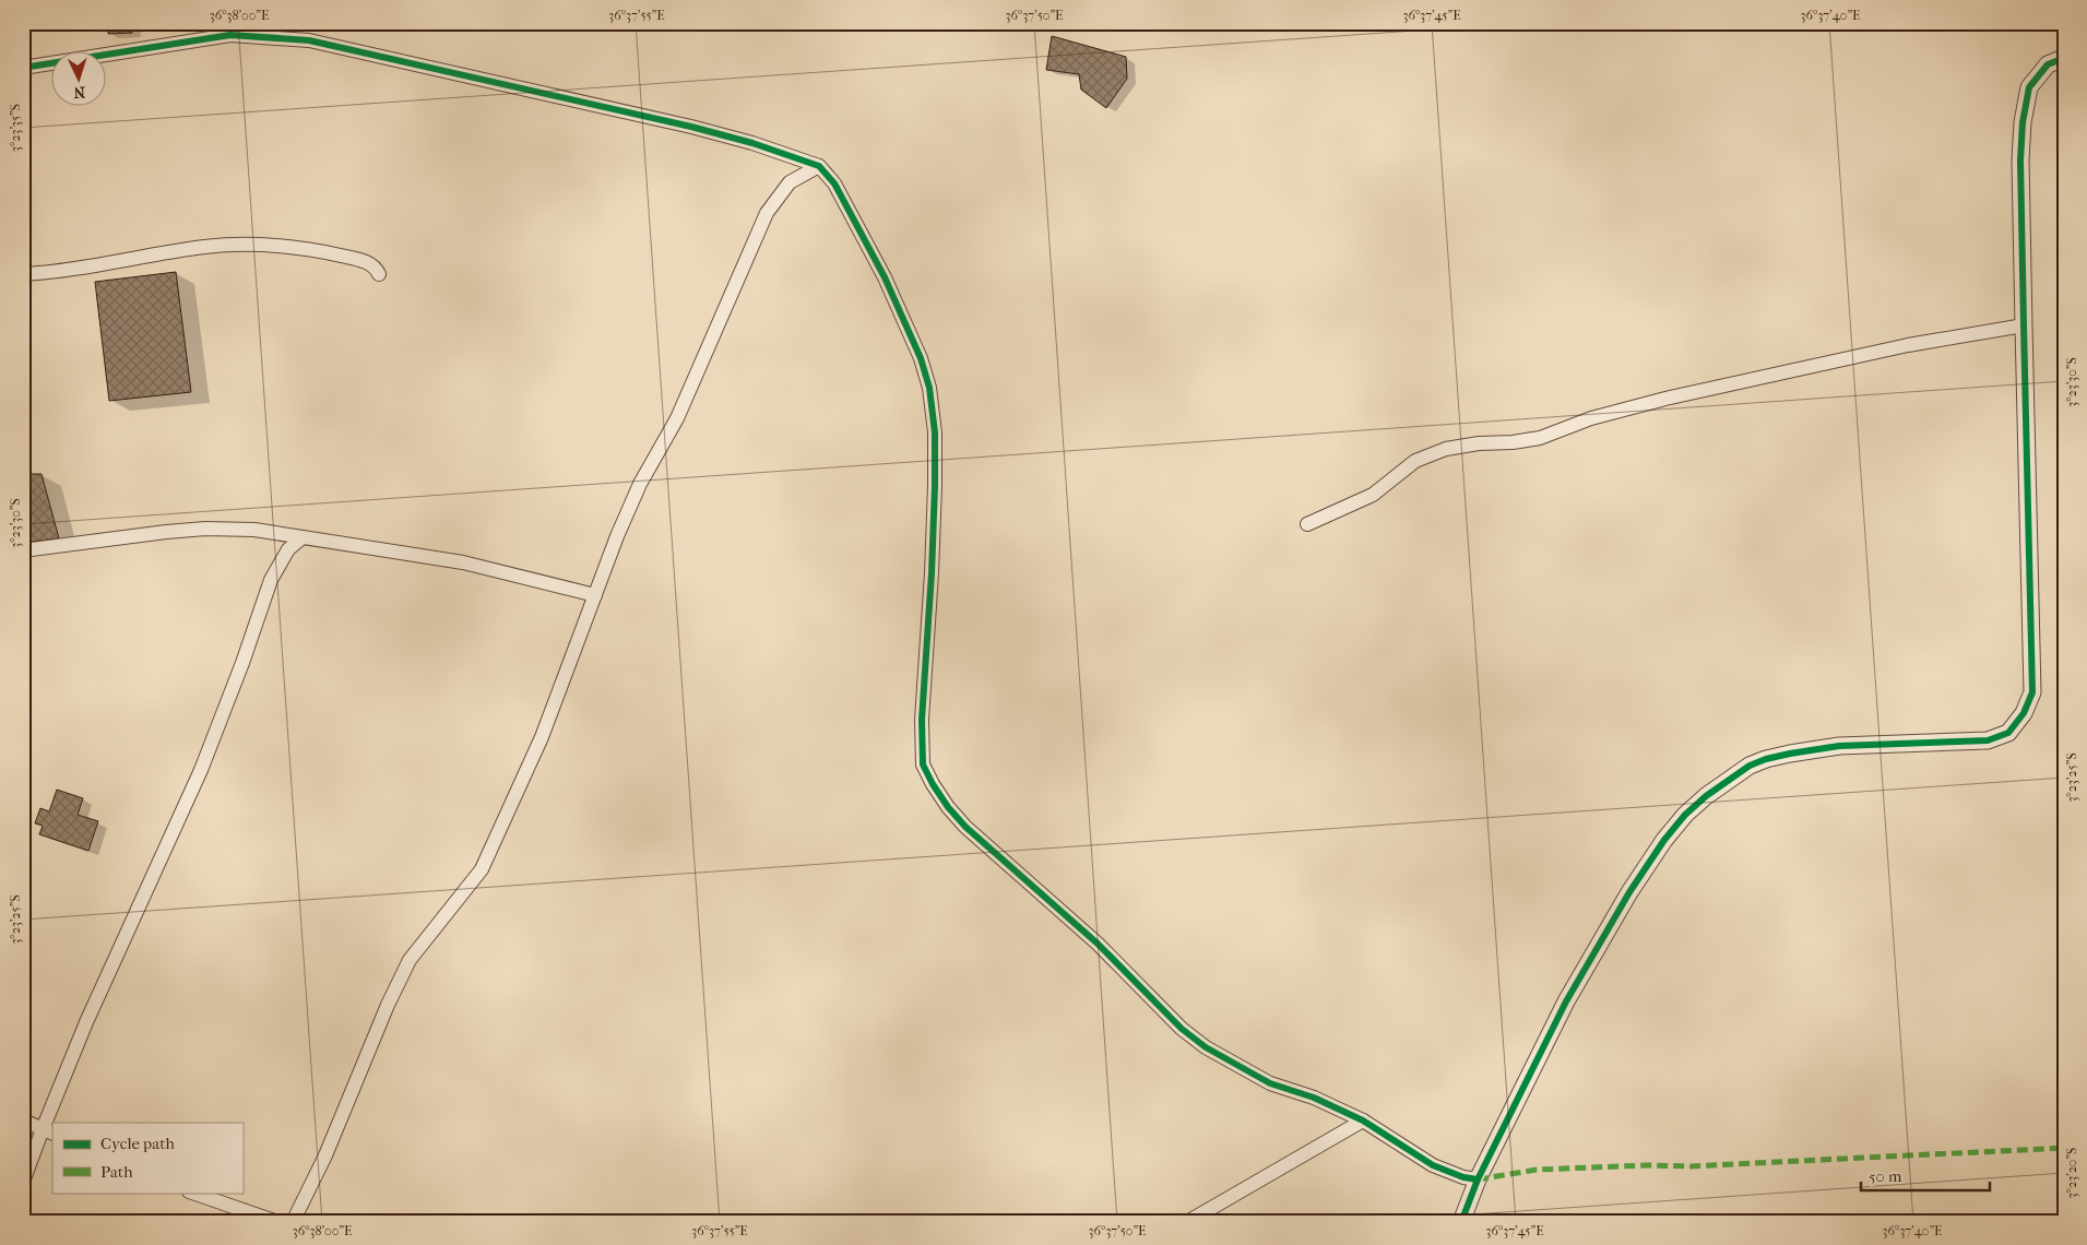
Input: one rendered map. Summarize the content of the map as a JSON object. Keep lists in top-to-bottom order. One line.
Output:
{"legend":["Cycle path","Path"],"scale_bar":"50 m","north":"bottom","coordinates":["36°38'00\"E","36°37'55\"E","36°37'50\"E","36°37'45\"E","36°37'40\"E","3°23'35\"S","3°23'30\"S","3°23'25\"S","3°23'20\"S"]}
